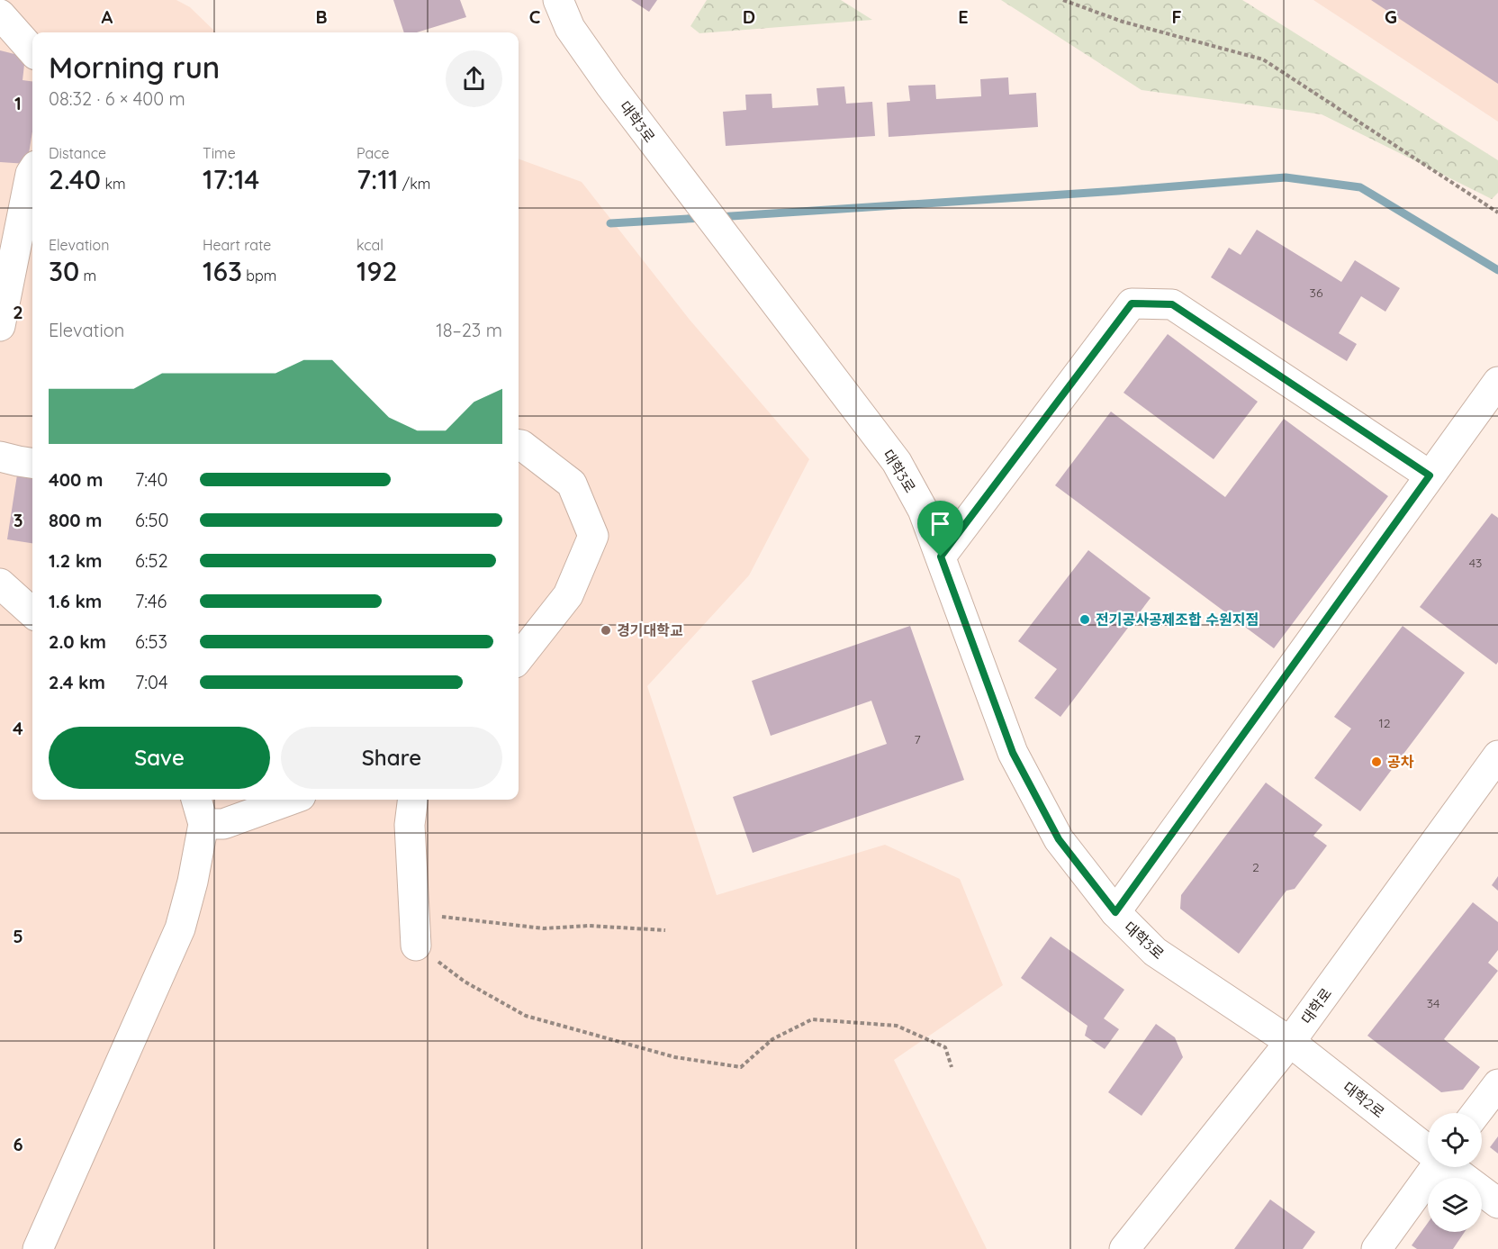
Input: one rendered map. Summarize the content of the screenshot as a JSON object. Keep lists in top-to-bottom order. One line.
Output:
{"streets":{"street":["대학3로","대학로","대학2로"]},"crossings":[["대학3로","대학로"],["대학3로","대학2로"],["대학로","대학2로"]],"places":["전기공사공제조합 수원지점","경기대학교","공차"],"house_numbers":["36","43","12","7","2","34"],"page":{"heading":["Morning run","08:32 · 6 × 400 m"],"stats":[["Distance","2.40 km"],["Time","17:14"],["Pace","7:11 /km"],["Elevation","30 m"],["Heart rate","163 bpm"],["kcal","192"]],"chart":["Elevation","18–23 m"],"list":[{"name":"400 m","note":"7:40"},{"name":"800 m","note":"6:50"},{"name":"1.2 km","note":"6:52"},{"name":"1.6 km","note":"7:46"},{"name":"2.0 km","note":"6:53"},{"name":"2.4 km","note":"7:04"}],"buttons":["Save","Share"]},"grid":{"columns":["A","B","C","D","E","F","G"],"rows":["1","2","3","4","5","6"]}}
